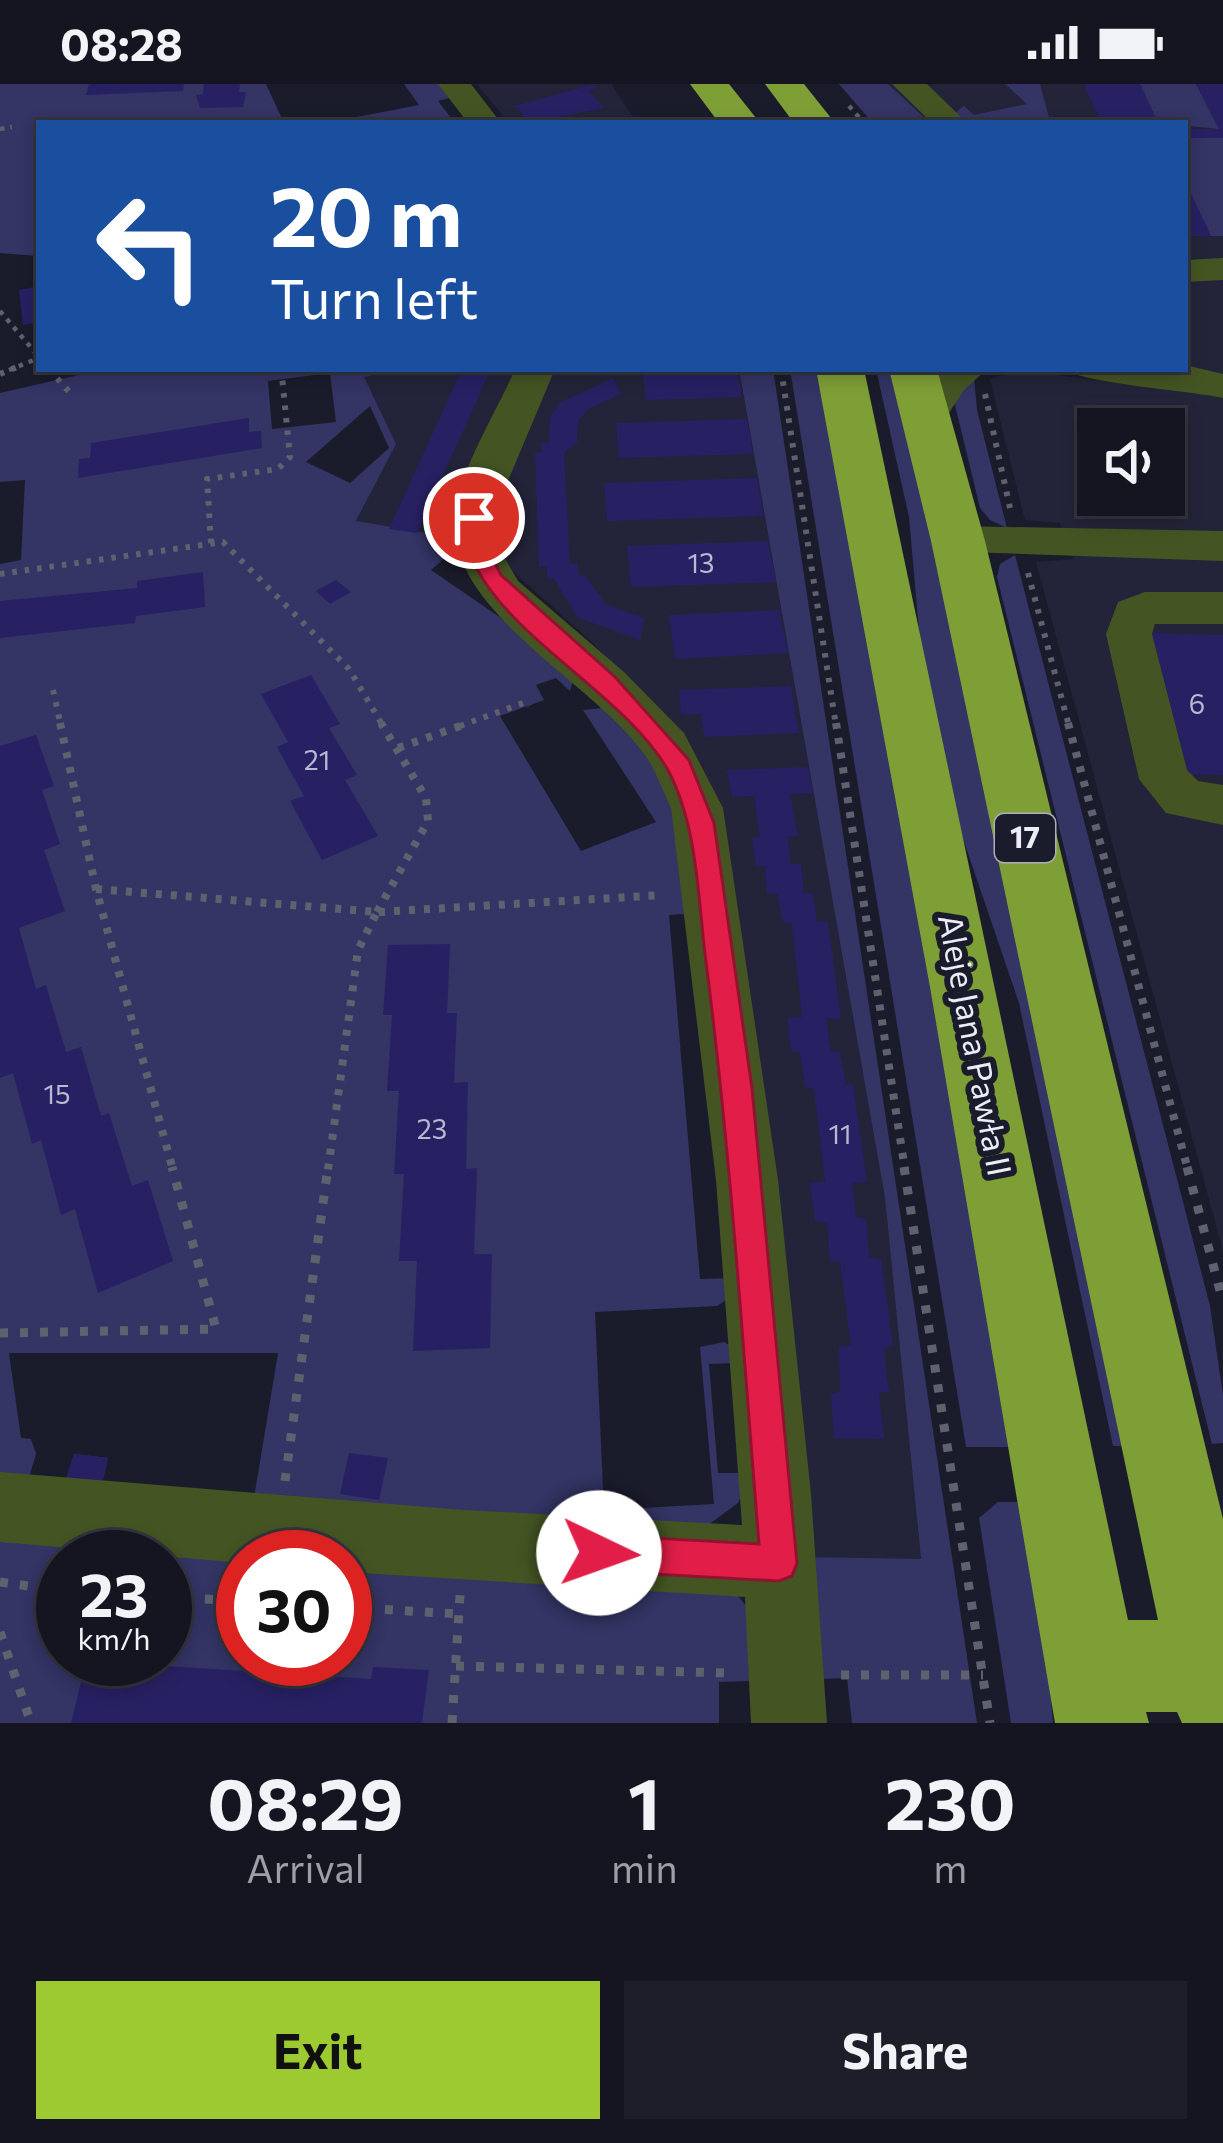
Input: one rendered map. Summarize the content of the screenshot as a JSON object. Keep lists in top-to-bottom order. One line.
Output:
{"streets":{"highway":["17","Aleje Jana Pawła II"]},"house_numbers":["13","6","21","15","23","11"],"page":{"status":"08:28","turn":["20 m","Turn left"],"speed":"23 km/h","limit":"30","eta":["08:29","Arrival","1","min","230","m"],"buttons":["Exit","Share"]}}
